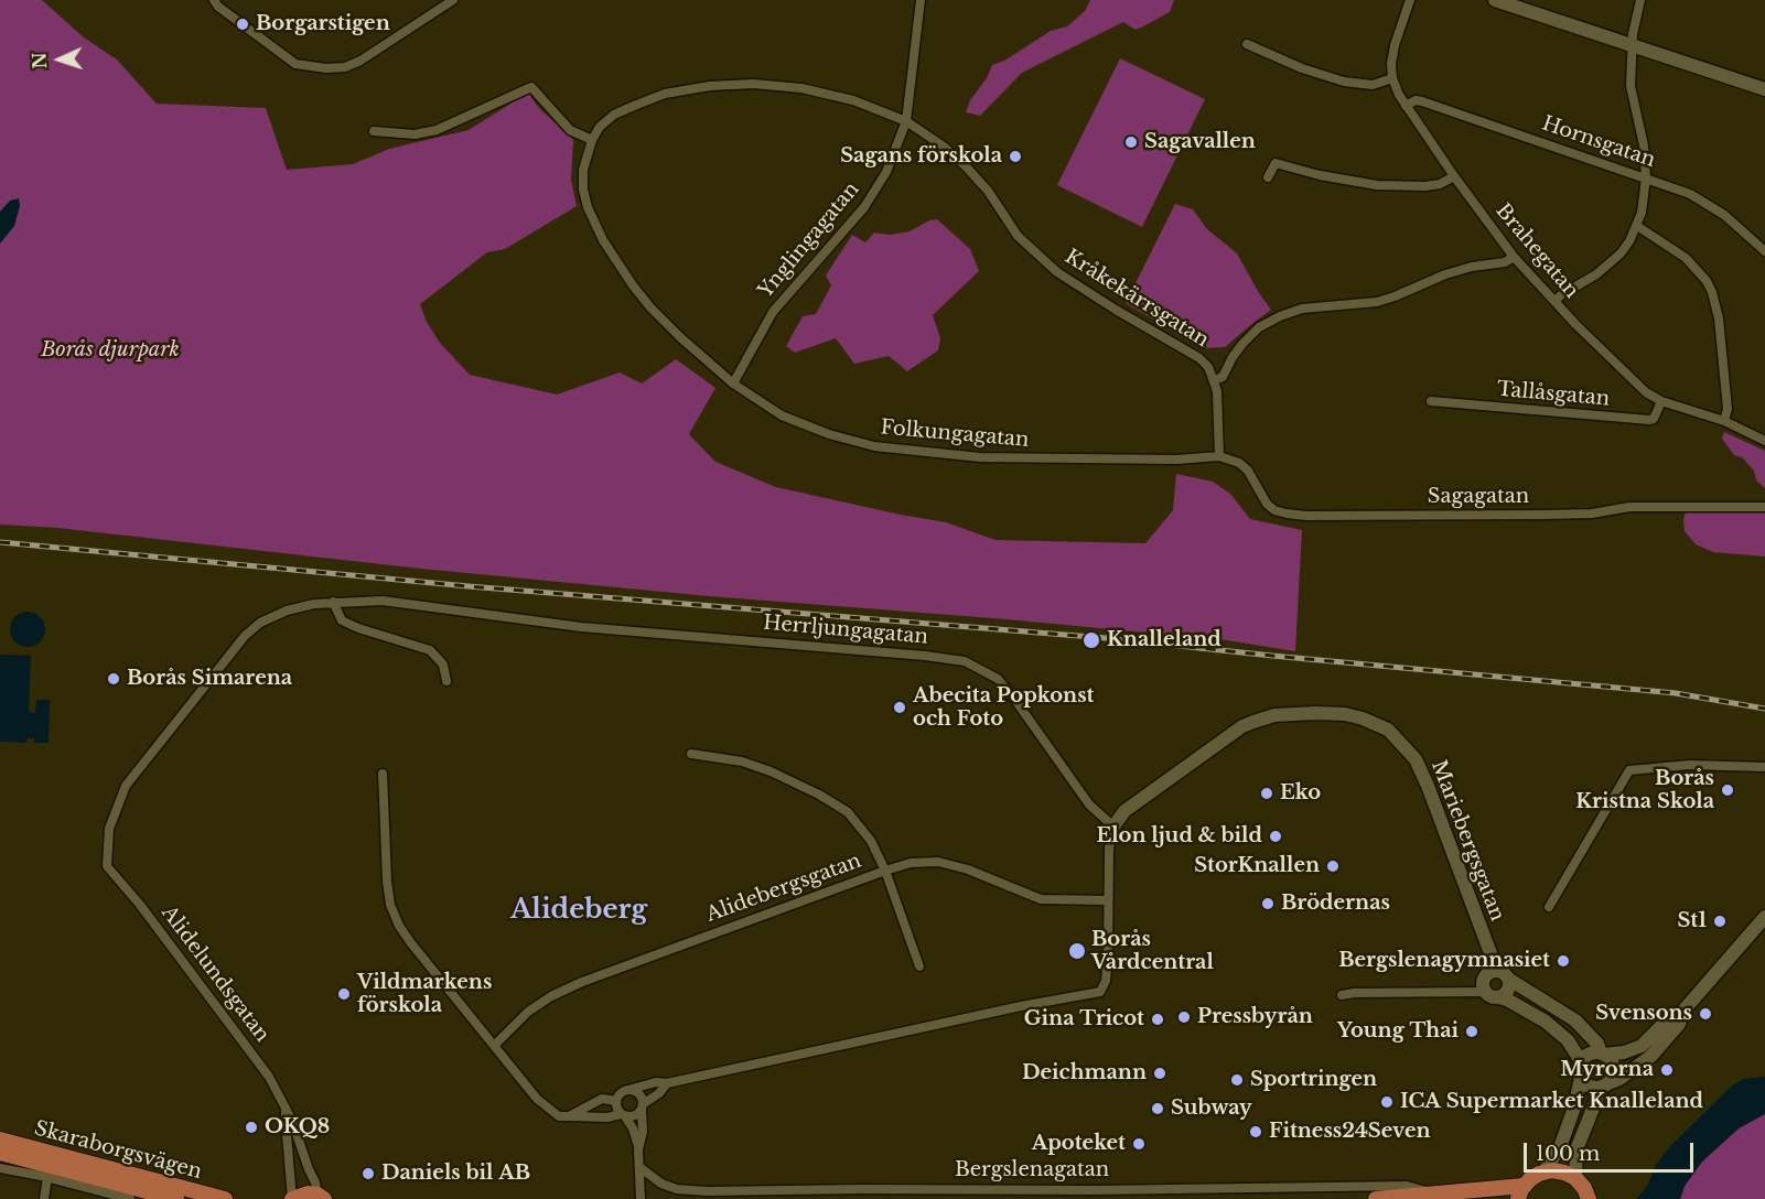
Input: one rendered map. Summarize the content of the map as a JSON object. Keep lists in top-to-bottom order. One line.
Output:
{"streets":{"main road":["Skaraborgsvägen"],"street":["Hornsgatan","Ynglingagatan","Brahegatan","Kråkekärrsgatan","Tallåsgatan","Folkungagatan","Sagagatan","Herrljungagatan","Mariebergsgatan","Alidebergsgatan","Alidelundsgatan","Bergslenagatan"]},"crossings":[["Hornsgatan","Brahegatan"],["Ynglingagatan","Kråkekärrsgatan"],["Ynglingagatan","Folkungagatan"],["Brahegatan","Tallåsgatan"],["Kråkekärrsgatan","Folkungagatan"],["Folkungagatan","Sagagatan"],["Herrljungagatan","Mariebergsgatan"],["Herrljungagatan","Alidelundsgatan"]],"districts":["Alideberg"],"parks":["Borås djurpark"],"places":["Borgarstigen","Sagavallen","Sagans förskola","Knalleland","Borås Simarena","Abecita Popkonst och Foto","Borås Kristna Skola","Eko","Elon ljud & bild","StorKnallen","Brödernas","St1","Borås Vårdcentral","Bergslenagymnasiet","Vildmarkens förskola","Svensons","Pressbyrån","Gina Tricot","Young Thai","Myrorna","Deichmann","Sportringen","ICA Supermarket Knalleland","Subway","OKQ8","Fitness24Seven","Apoteket","Daniels bil AB"],"scale_bar":"100 m","north":"left"}
